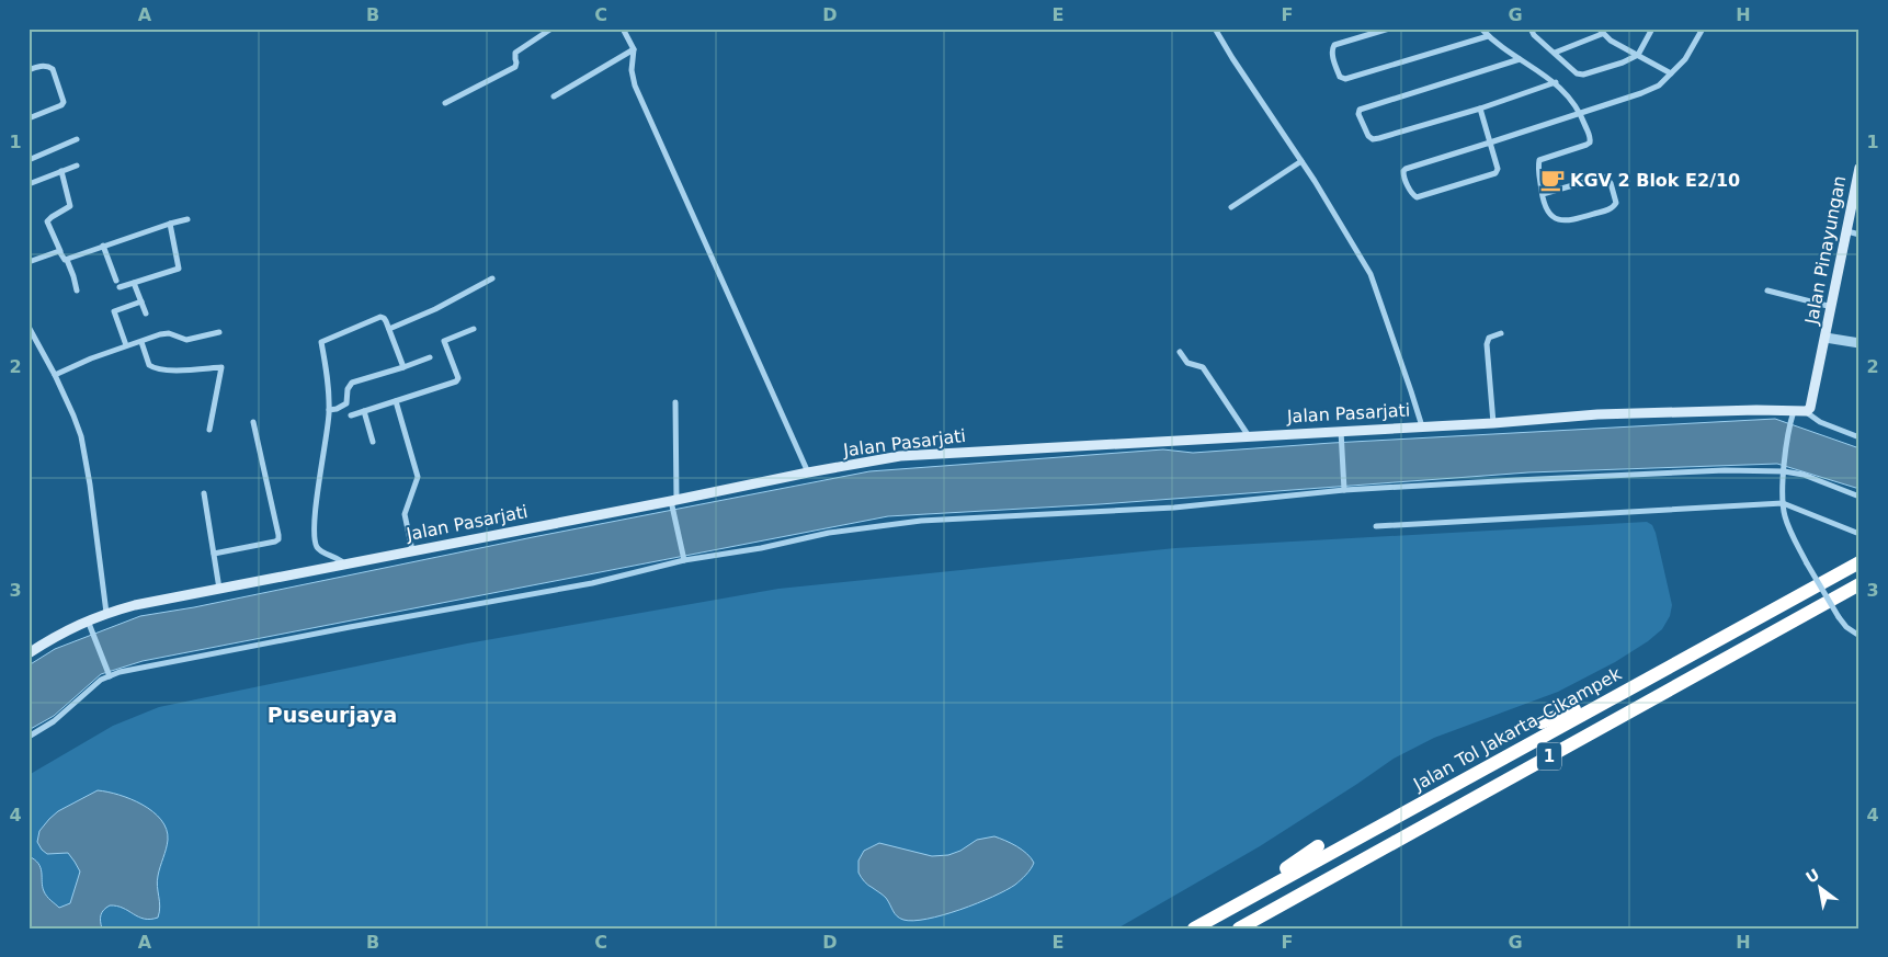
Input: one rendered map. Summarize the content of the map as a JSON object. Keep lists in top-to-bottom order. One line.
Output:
{"streets":{"highway":["Jalan Tol Jakarta–Cikampek","1"],"main road":["Jalan Pinayungan","Jalan Pasarjati"]},"crossings":[["Jalan Pinayungan","Jalan Pasarjati"]],"districts":["Puseurjaya"],"places":{"cafe":["KGV 2 Blok E2/10"]},"north":"top left","grid":{"columns":["A","B","C","D","E","F","G","H"],"rows":["1","2","3","4"]}}
